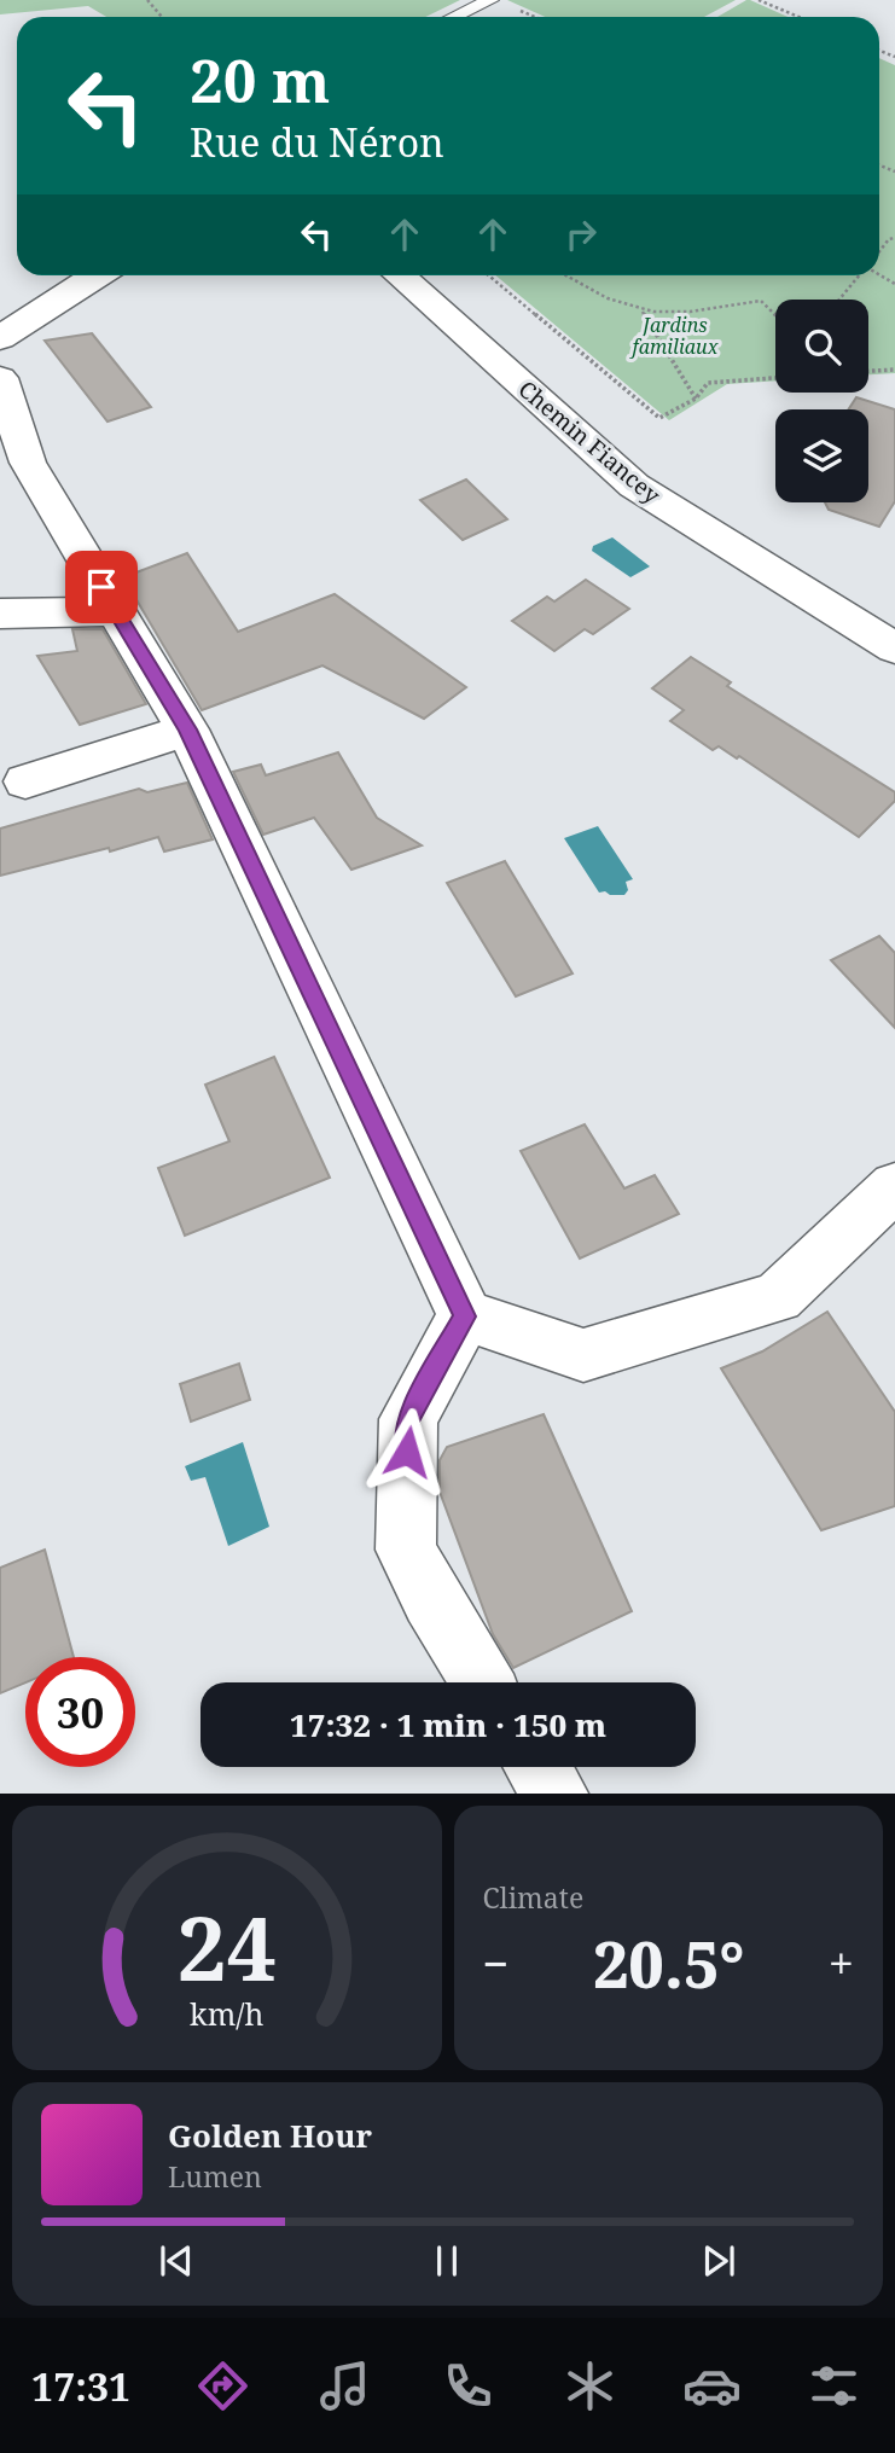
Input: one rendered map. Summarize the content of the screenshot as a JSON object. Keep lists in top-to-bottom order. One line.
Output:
{"streets":{"street":["Chemin Fiancey"]},"parks":["Jardins familiaux"],"page":{"turn":["20 m","Rue du Néron"],"limit":"30","trip":"17:32 · 1 min · 150 m","tile":"Climate","heat":["−","20.5°","+"],"song":["Golden Hour","Lumen"],"tabs":"17:31","gauge":["24","km/h"]}}
